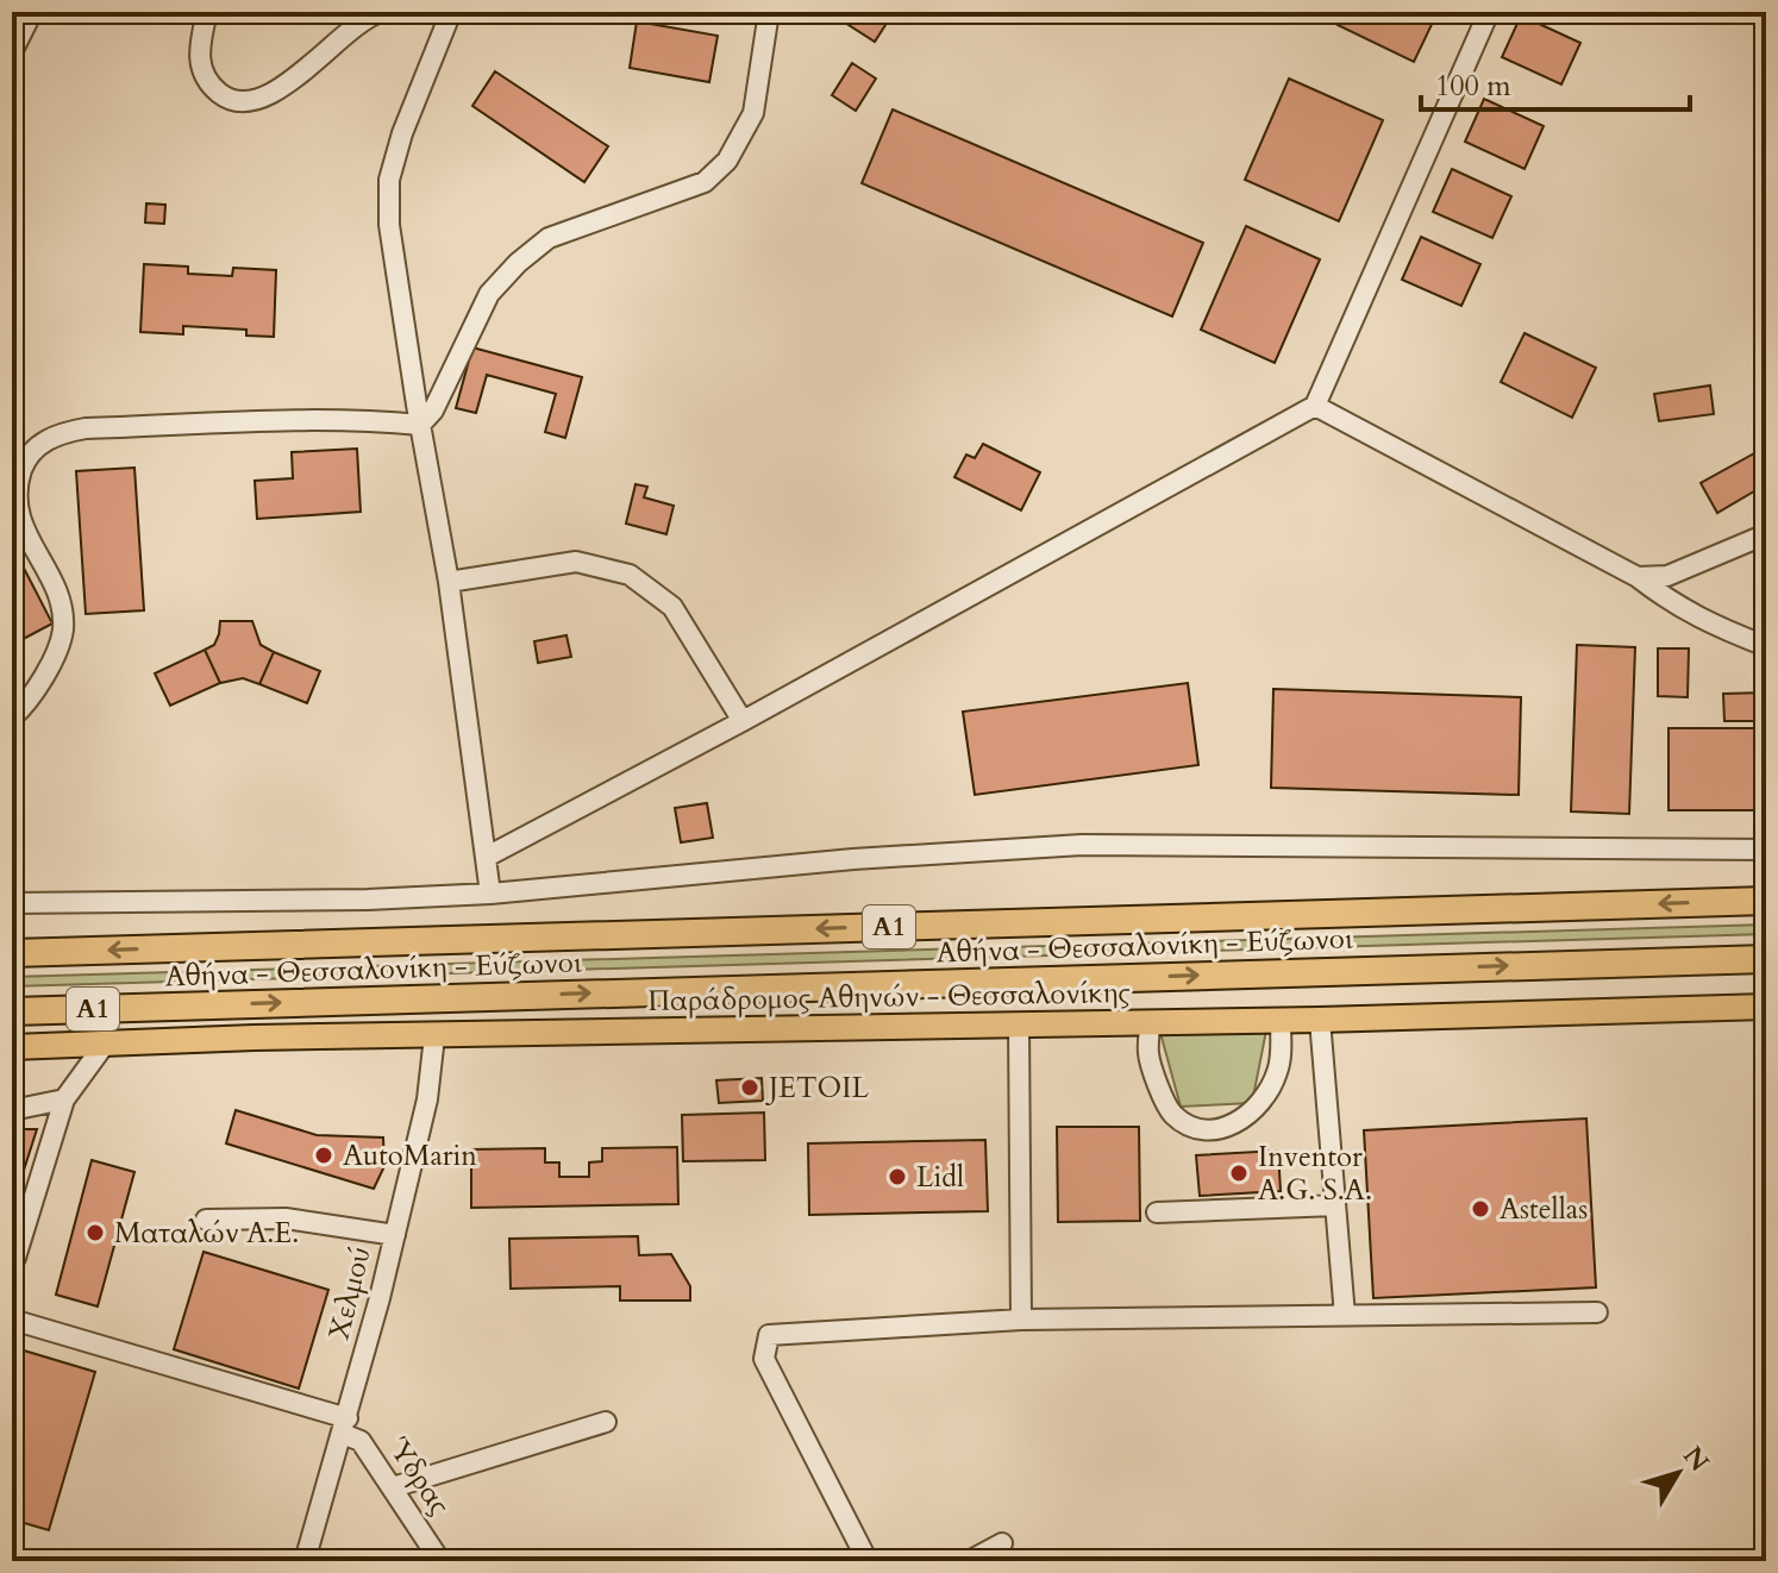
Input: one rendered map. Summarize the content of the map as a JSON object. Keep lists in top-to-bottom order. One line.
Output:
{"streets":{"highway":["Α1","Αθήνα - Θεσσαλονίκη - Εύζωνοι"],"main road":["Παράδρομος Αθηνών - Θεσσαλονίκης"],"street":["Χελμού","Ύδρας"]},"crossings":[["Παράδρομος Αθηνών - Θεσσαλονίκης","Χελμού"],["Χελμού","Ύδρας"]],"places":["JETOIL","AutoMarin","Inventor A.G. S.A.","Lidl","Astellas","Ματαλών Α.Ε."],"scale_bar":"100 m","north":"top right"}
